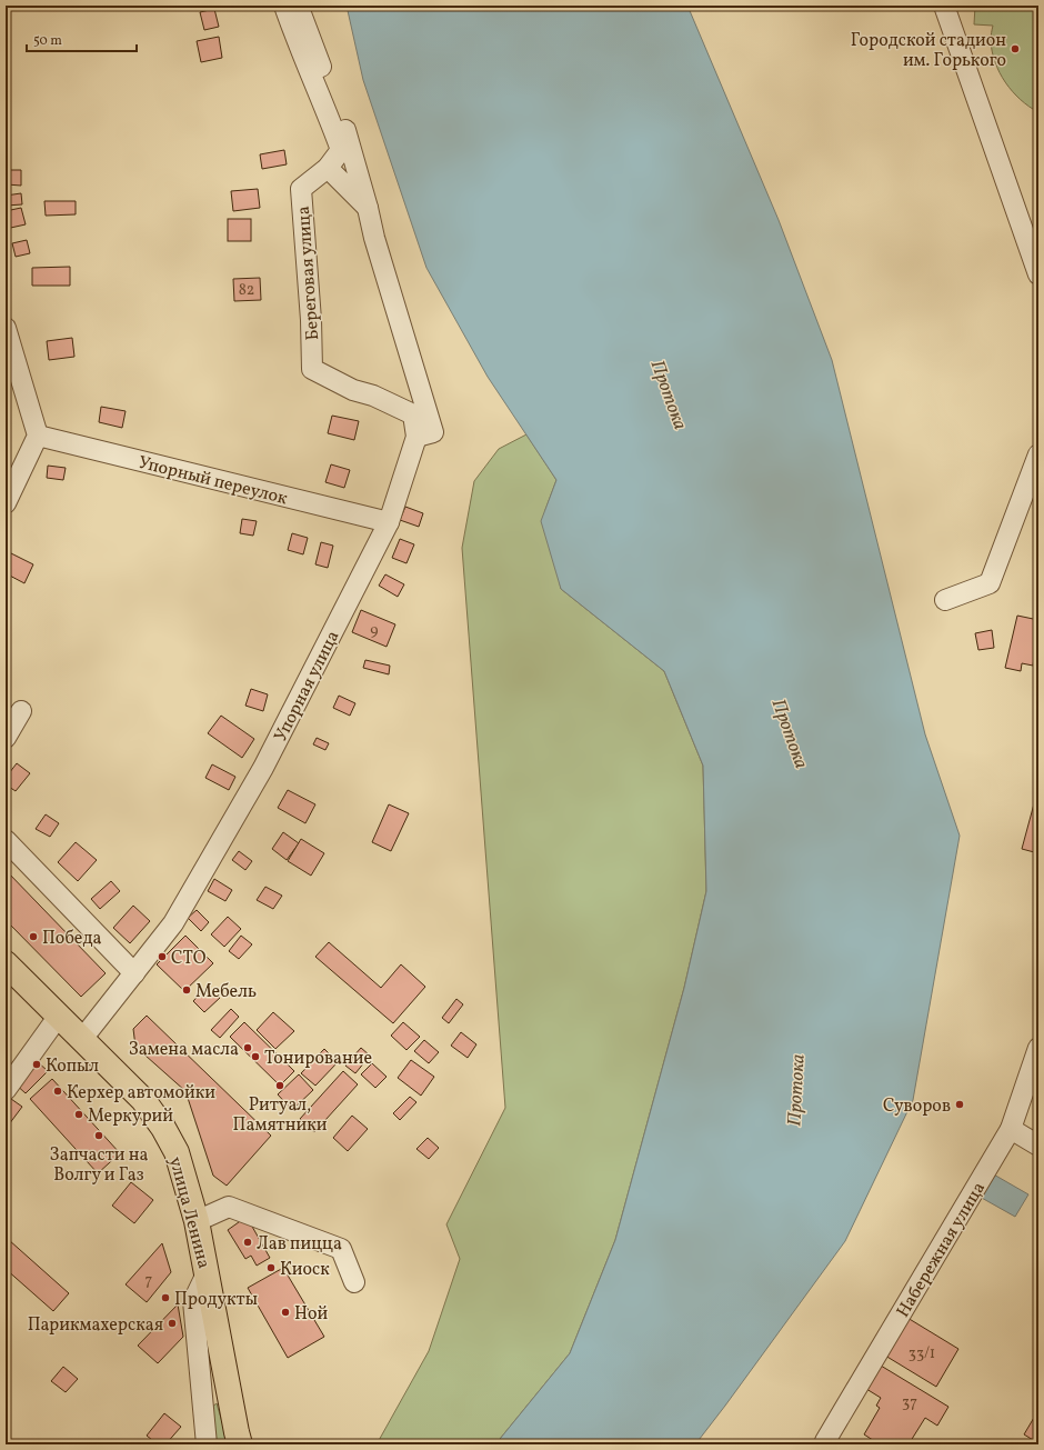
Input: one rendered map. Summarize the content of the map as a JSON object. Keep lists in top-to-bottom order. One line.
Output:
{"streets":{"main road":["улица Ленина"],"street":["Береговая улица","Упорный переулок","Упорная улица","Набережная улица"]},"crossings":[["Береговая улица","Упорная улица"],["Упорный переулок","Упорная улица"],["Упорная улица","улица Ленина"]],"water":["Протока"],"places":["Городской cтадион им. Горького","Победа","СТО","Мебель","Замена масла","Тонирование","Копыл","Ритуал, Памятники","Керхер автомойки","Суворов","Меркурий","Запчасти на Волгу и Газ","Лав пицца","Киоск","Продукты","Ной","Парикмахерская"],"house_numbers":["82","9","7","33/1","37"],"scale_bar":"50 m"}
